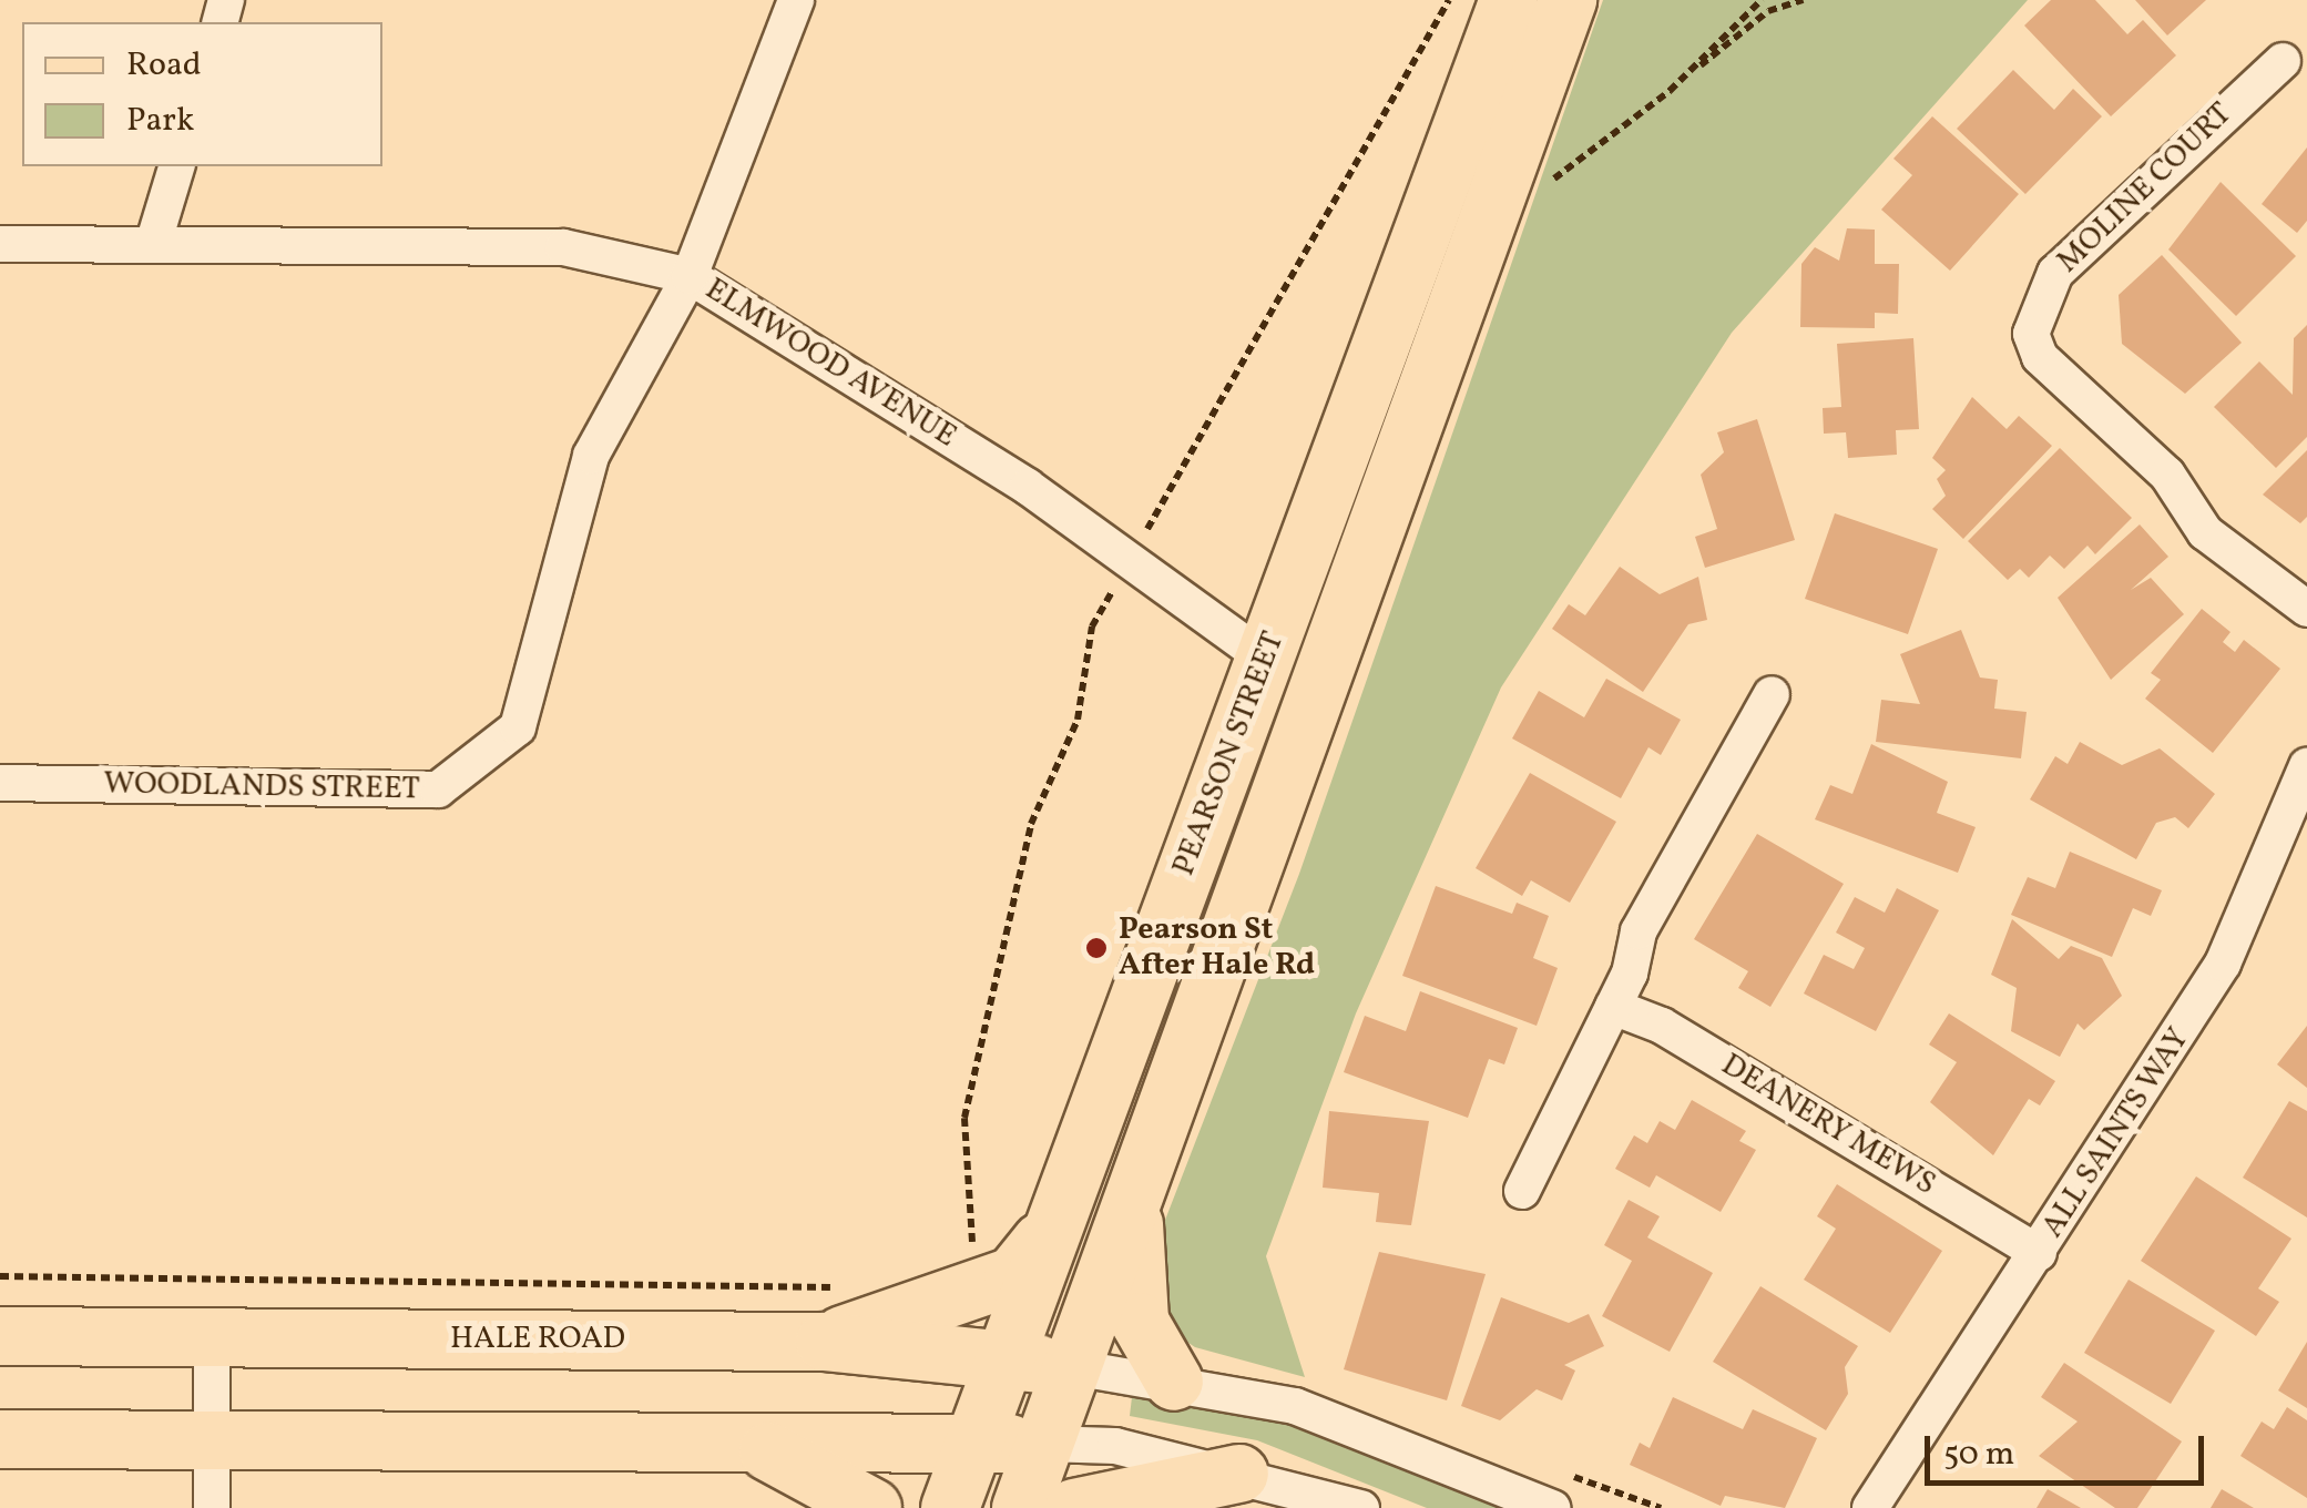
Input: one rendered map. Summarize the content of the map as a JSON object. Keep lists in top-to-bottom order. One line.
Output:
{"streets":{"main road":["PEARSON STREET","HALE ROAD"],"street":["MOLINE COURT","ELMWOOD AVENUE","WOODLANDS STREET","DEANERY MEWS","ALL SAINTS WAY"]},"crossings":[["ELMWOOD AVENUE","PEARSON STREET"],["ELMWOOD AVENUE","WOODLANDS STREET"],["PEARSON STREET","HALE ROAD"],["DEANERY MEWS","ALL SAINTS WAY"]],"places":["Pearson St After Hale Rd"],"legend":["Road","Park"],"scale_bar":"50 m"}
